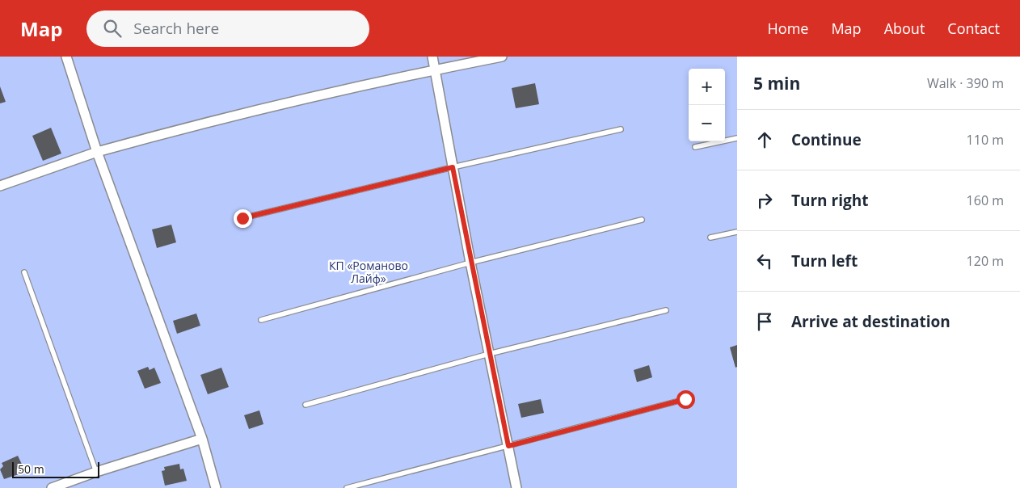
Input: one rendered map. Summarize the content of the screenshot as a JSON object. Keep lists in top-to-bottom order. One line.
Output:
{"parks":["КП «Романово Лайф»"],"scale_bar":"50 m","page":{"header":"Map","search":"Search here","nav":["Home","Map","About","Contact"],"heading":["5 min","Walk · 390 m"],"map_buttons":["+","−"],"list":[["Continue","110 m"],["Turn right","160 m"],["Turn left","120 m"],"Arrive at destination"],"scale":"50 m"}}
